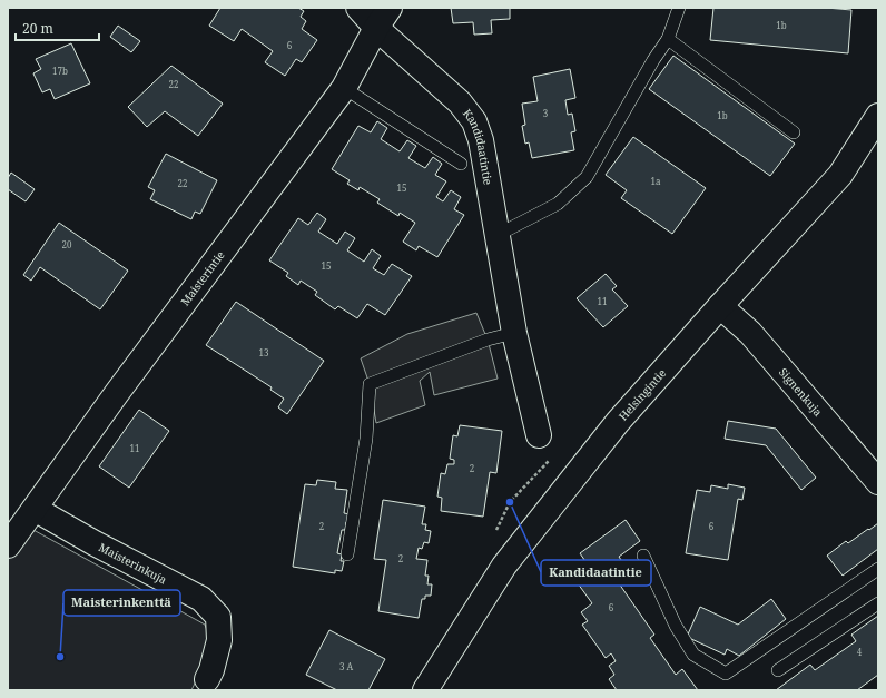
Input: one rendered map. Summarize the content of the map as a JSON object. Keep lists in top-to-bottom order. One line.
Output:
{"streets":{"street":["Kandidaatintie","Maisterintie","Signenkuja","Helsingintie","Maisterinkuja"]},"crossings":[["Kandidaatintie","Maisterintie"],["Maisterintie","Maisterinkuja"],["Signenkuja","Helsingintie"]],"places":["Kandidaatintie","Maisterinkenttä"],"house_numbers":["1b","6","17b","22","3","1b","1a","22","15","20","15","11","13","11","2","2","6","2","6","4","3 A"],"scale_bar":"20 m"}
